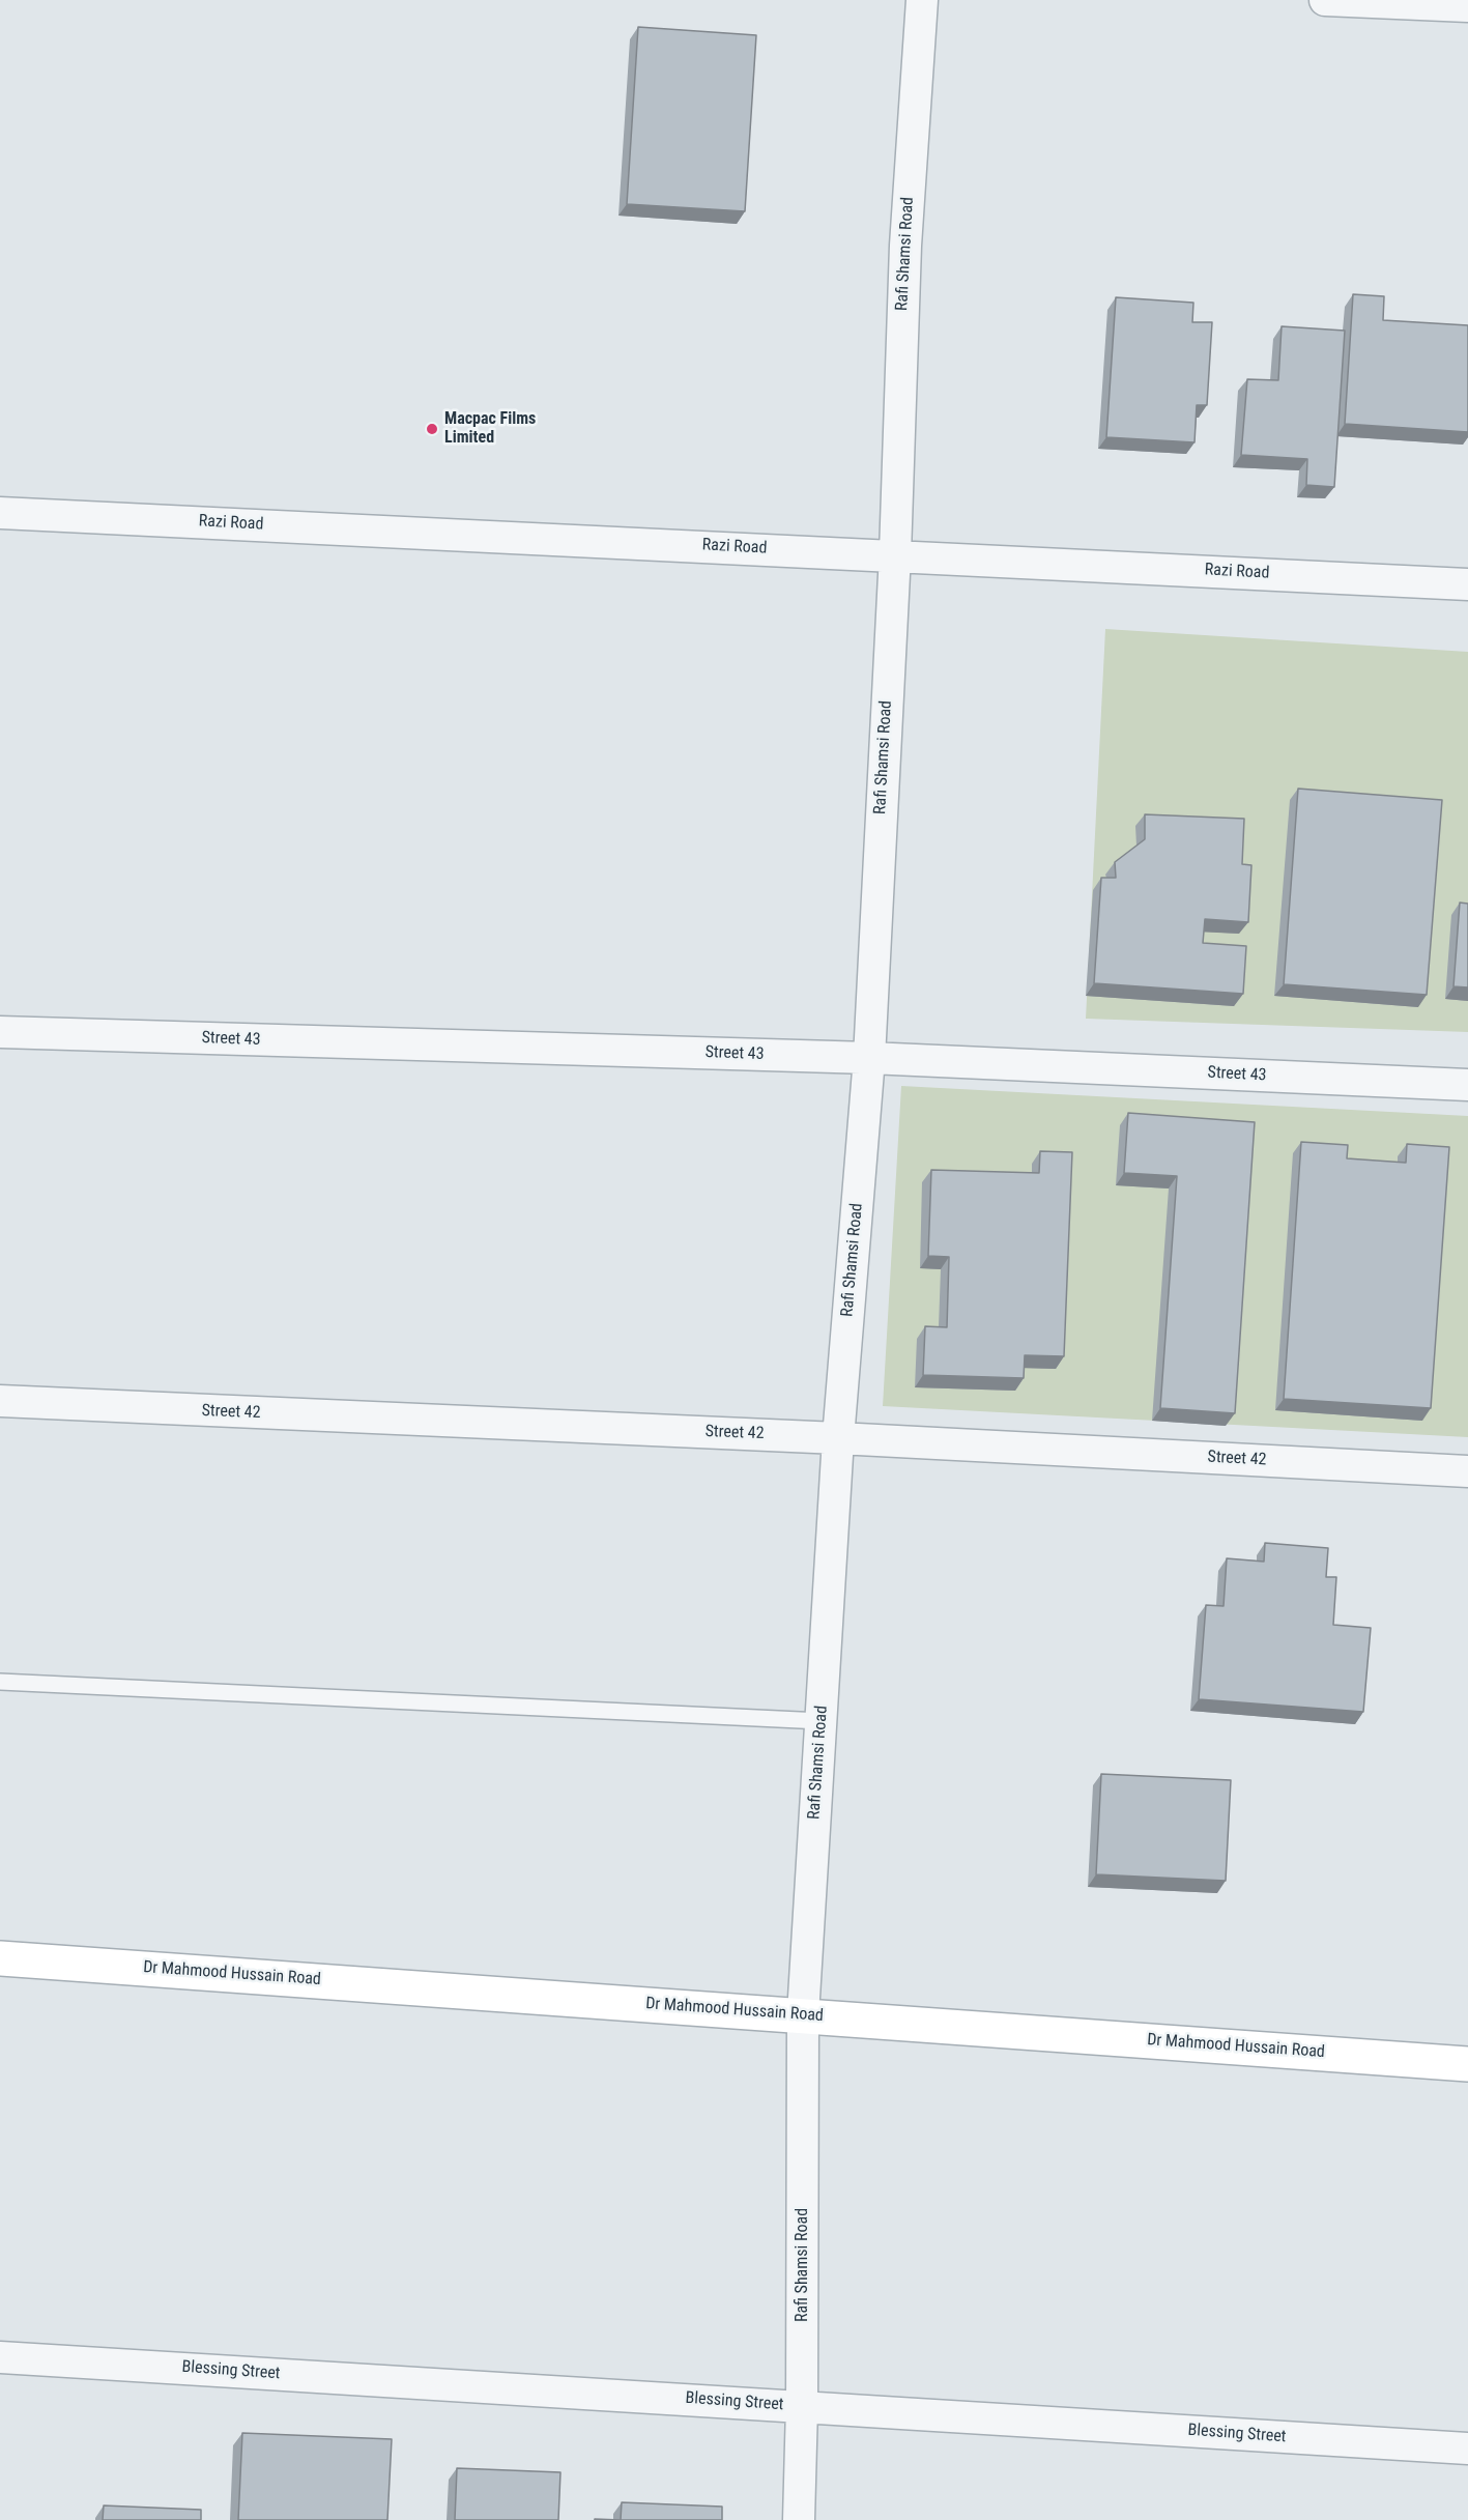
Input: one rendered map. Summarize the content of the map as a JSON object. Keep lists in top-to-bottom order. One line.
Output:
{"streets":{"main road":["Dr Mahmood Hussain Road"],"street":["Rafi Shamsi Road","Razi Road","Street 43","Street 42","Blessing Street"]},"crossings":[["Rafi Shamsi Road","Razi Road"],["Rafi Shamsi Road","Street 43"],["Rafi Shamsi Road","Street 42"],["Rafi Shamsi Road","Dr Mahmood Hussain Road"],["Rafi Shamsi Road","Blessing Street"]],"places":["Macpac Films Limited"]}
